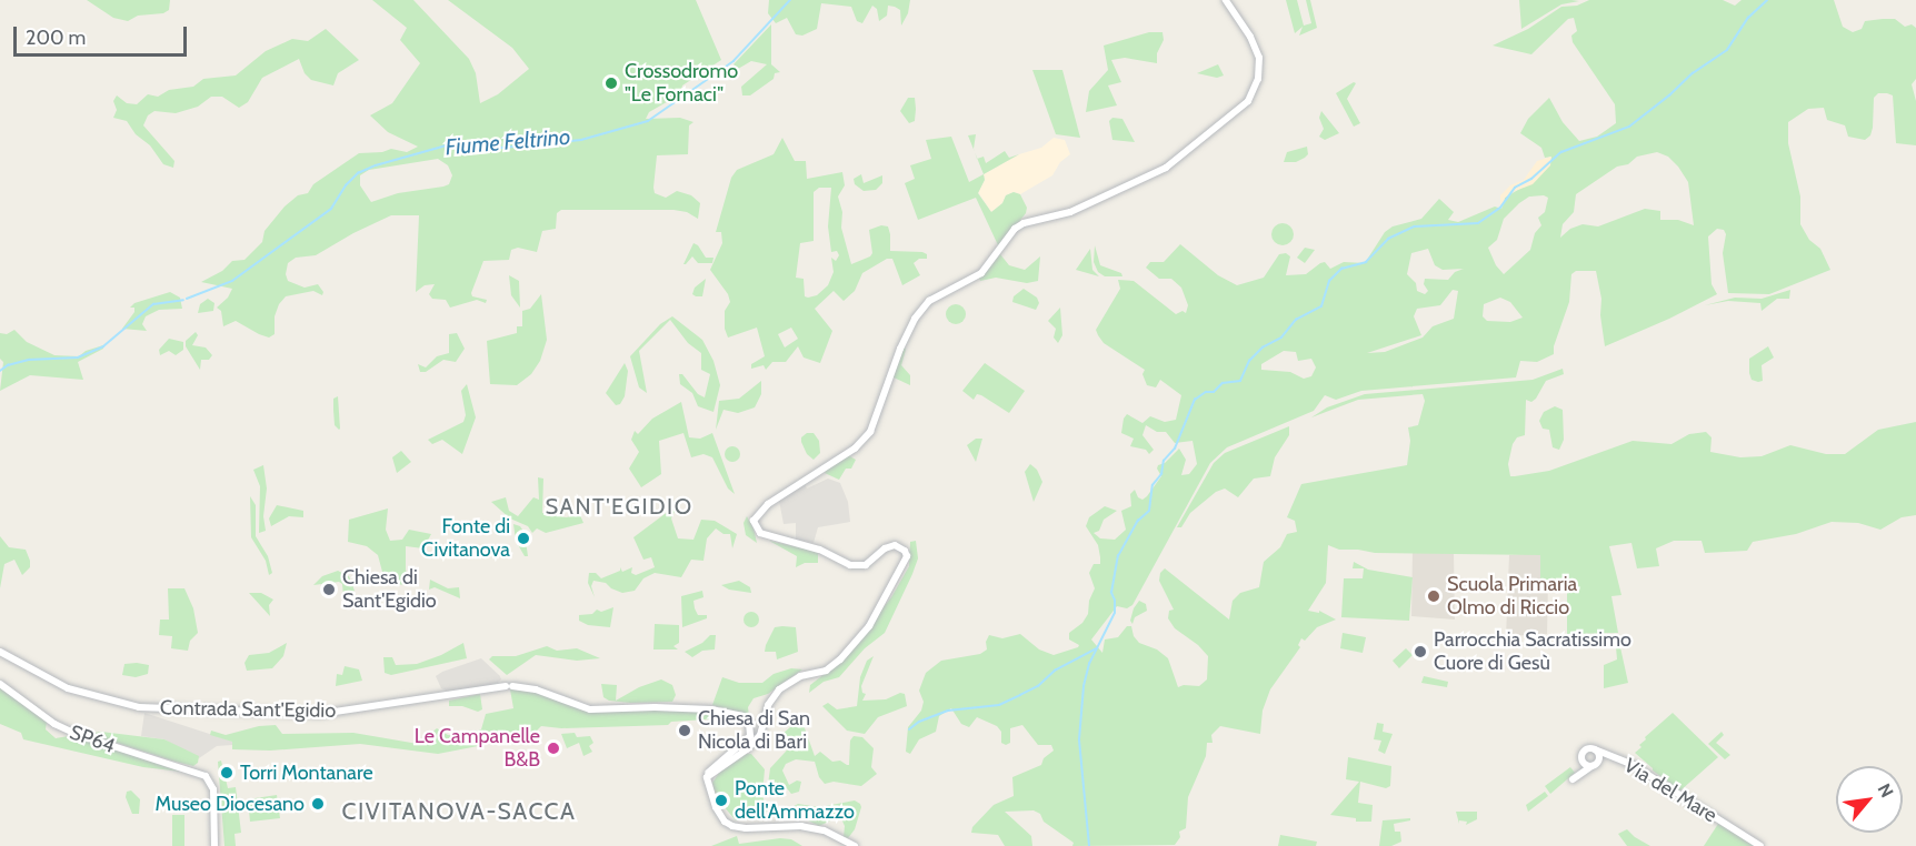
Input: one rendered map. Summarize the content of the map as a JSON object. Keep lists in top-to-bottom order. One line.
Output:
{"streets":{"street":["Contrada Sant'Egidio","SP64","Via del Mare"]},"districts":["SANT'EGIDIO","CIVITANOVA-SACCA"],"water":["Fiume Feltrino"],"places":["Crossodromo \"Le Fornaci\"","Fonte di Civitanova","Chiesa di Sant'Egidio","Scuola Primaria Olmo di Riccio","Parrocchia Sacratissimo Cuore di Gesù","Chiesa di San Nicola di Bari","Le Campanelle B&B","Torri Montanare","Ponte dell'Ammazzo","Museo Diocesano"],"scale_bar":"200 m","north":"top right"}
